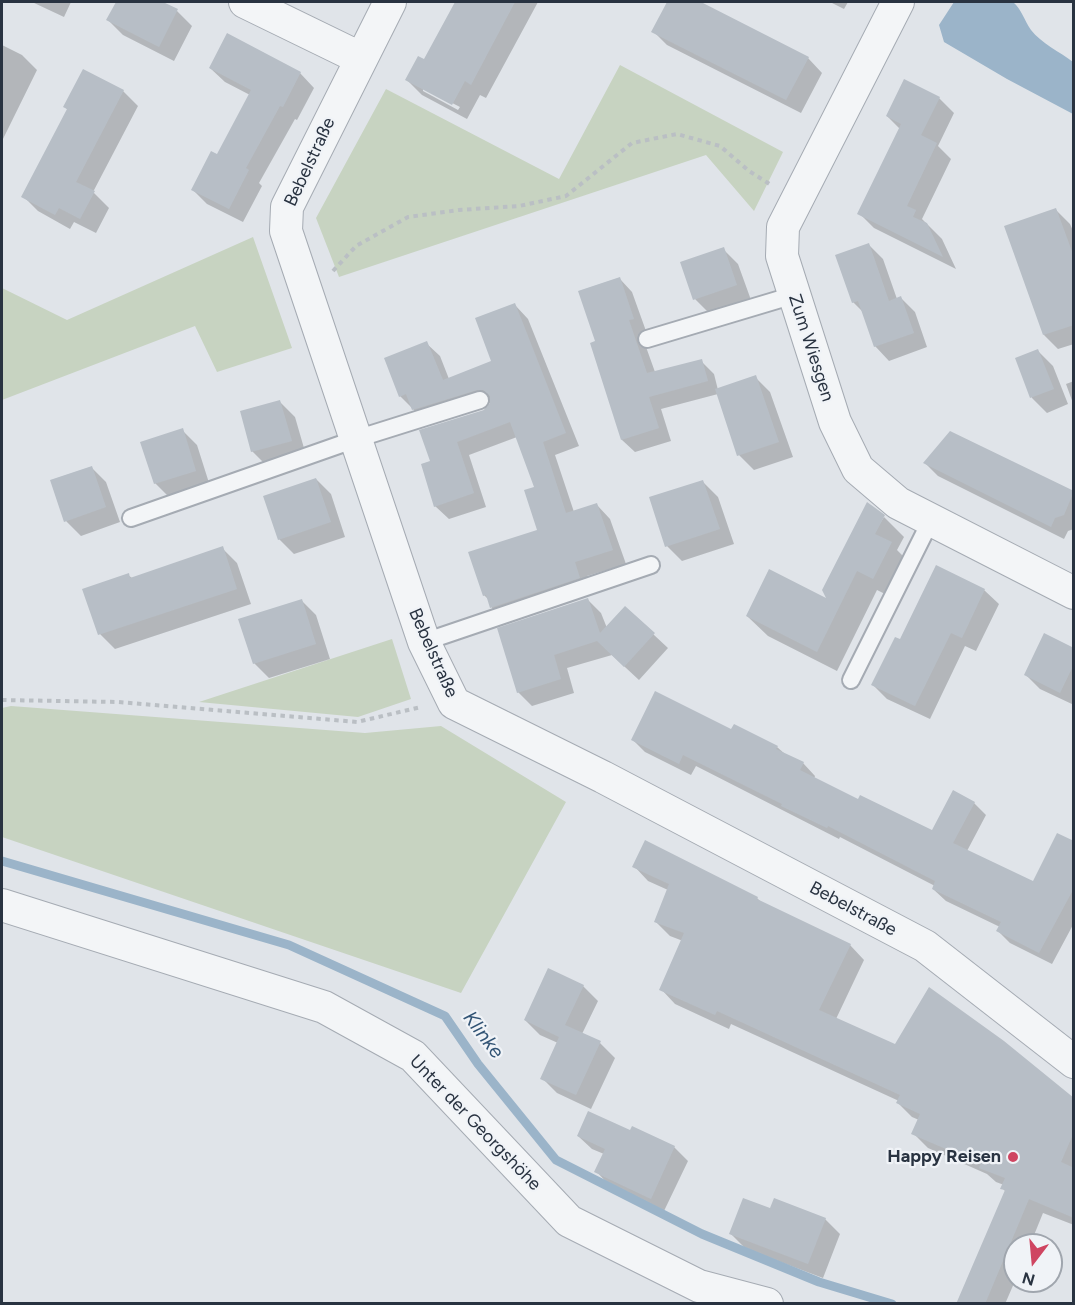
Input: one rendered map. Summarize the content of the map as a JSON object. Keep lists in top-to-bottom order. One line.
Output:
{"streets":{"street":["Bebelstraße","Zum Wiesgen","Unter der Georgshöhe"]},"water":["Klinke"],"places":["Happy Reisen"],"north":"bottom"}
